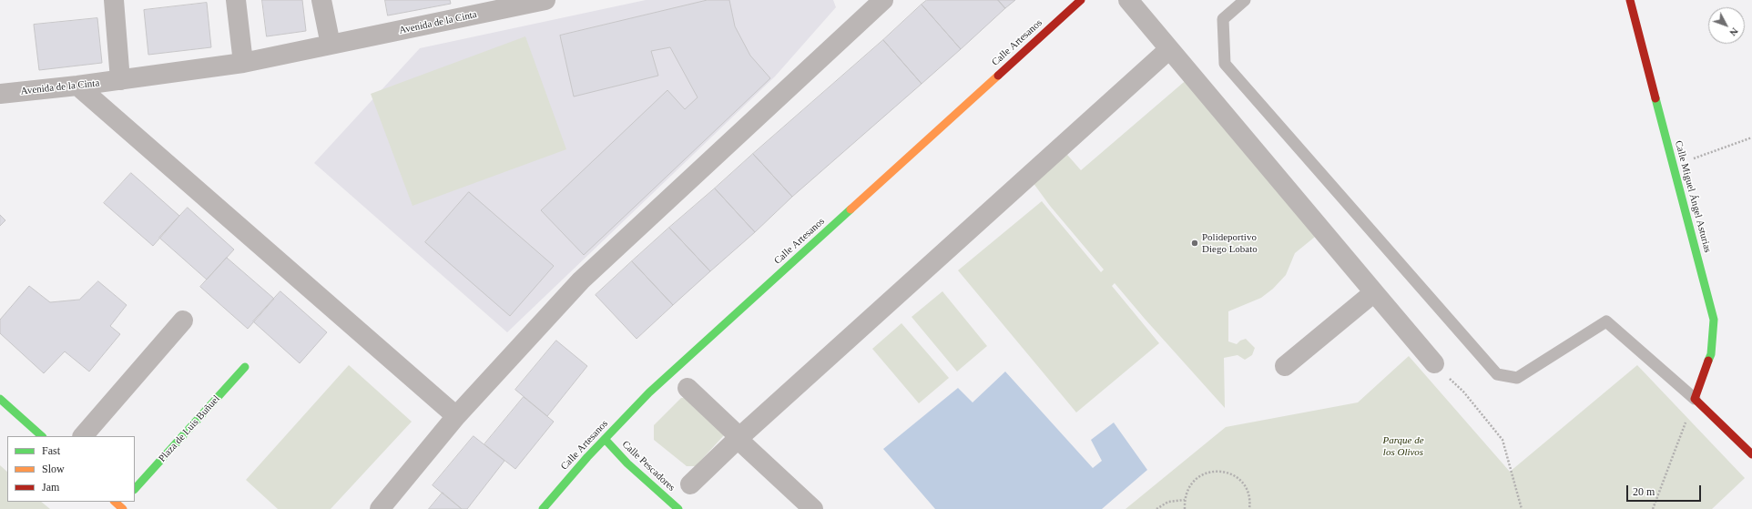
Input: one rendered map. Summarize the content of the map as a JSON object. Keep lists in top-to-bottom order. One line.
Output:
{"streets":{"street":["Avenida de la Cinta","Calle Artesanos","Calle Miguel Ángel Asturias","Plaza de Luis Buñuel","Calle Pescadores"]},"crossings":[["Calle Artesanos","Calle Pescadores"]],"parks":["Parque de los Olivos"],"places":["Polideportivo Diego Lobato"],"legend":["Fast","Slow","Jam"],"scale_bar":"20 m","north":"bottom right"}
